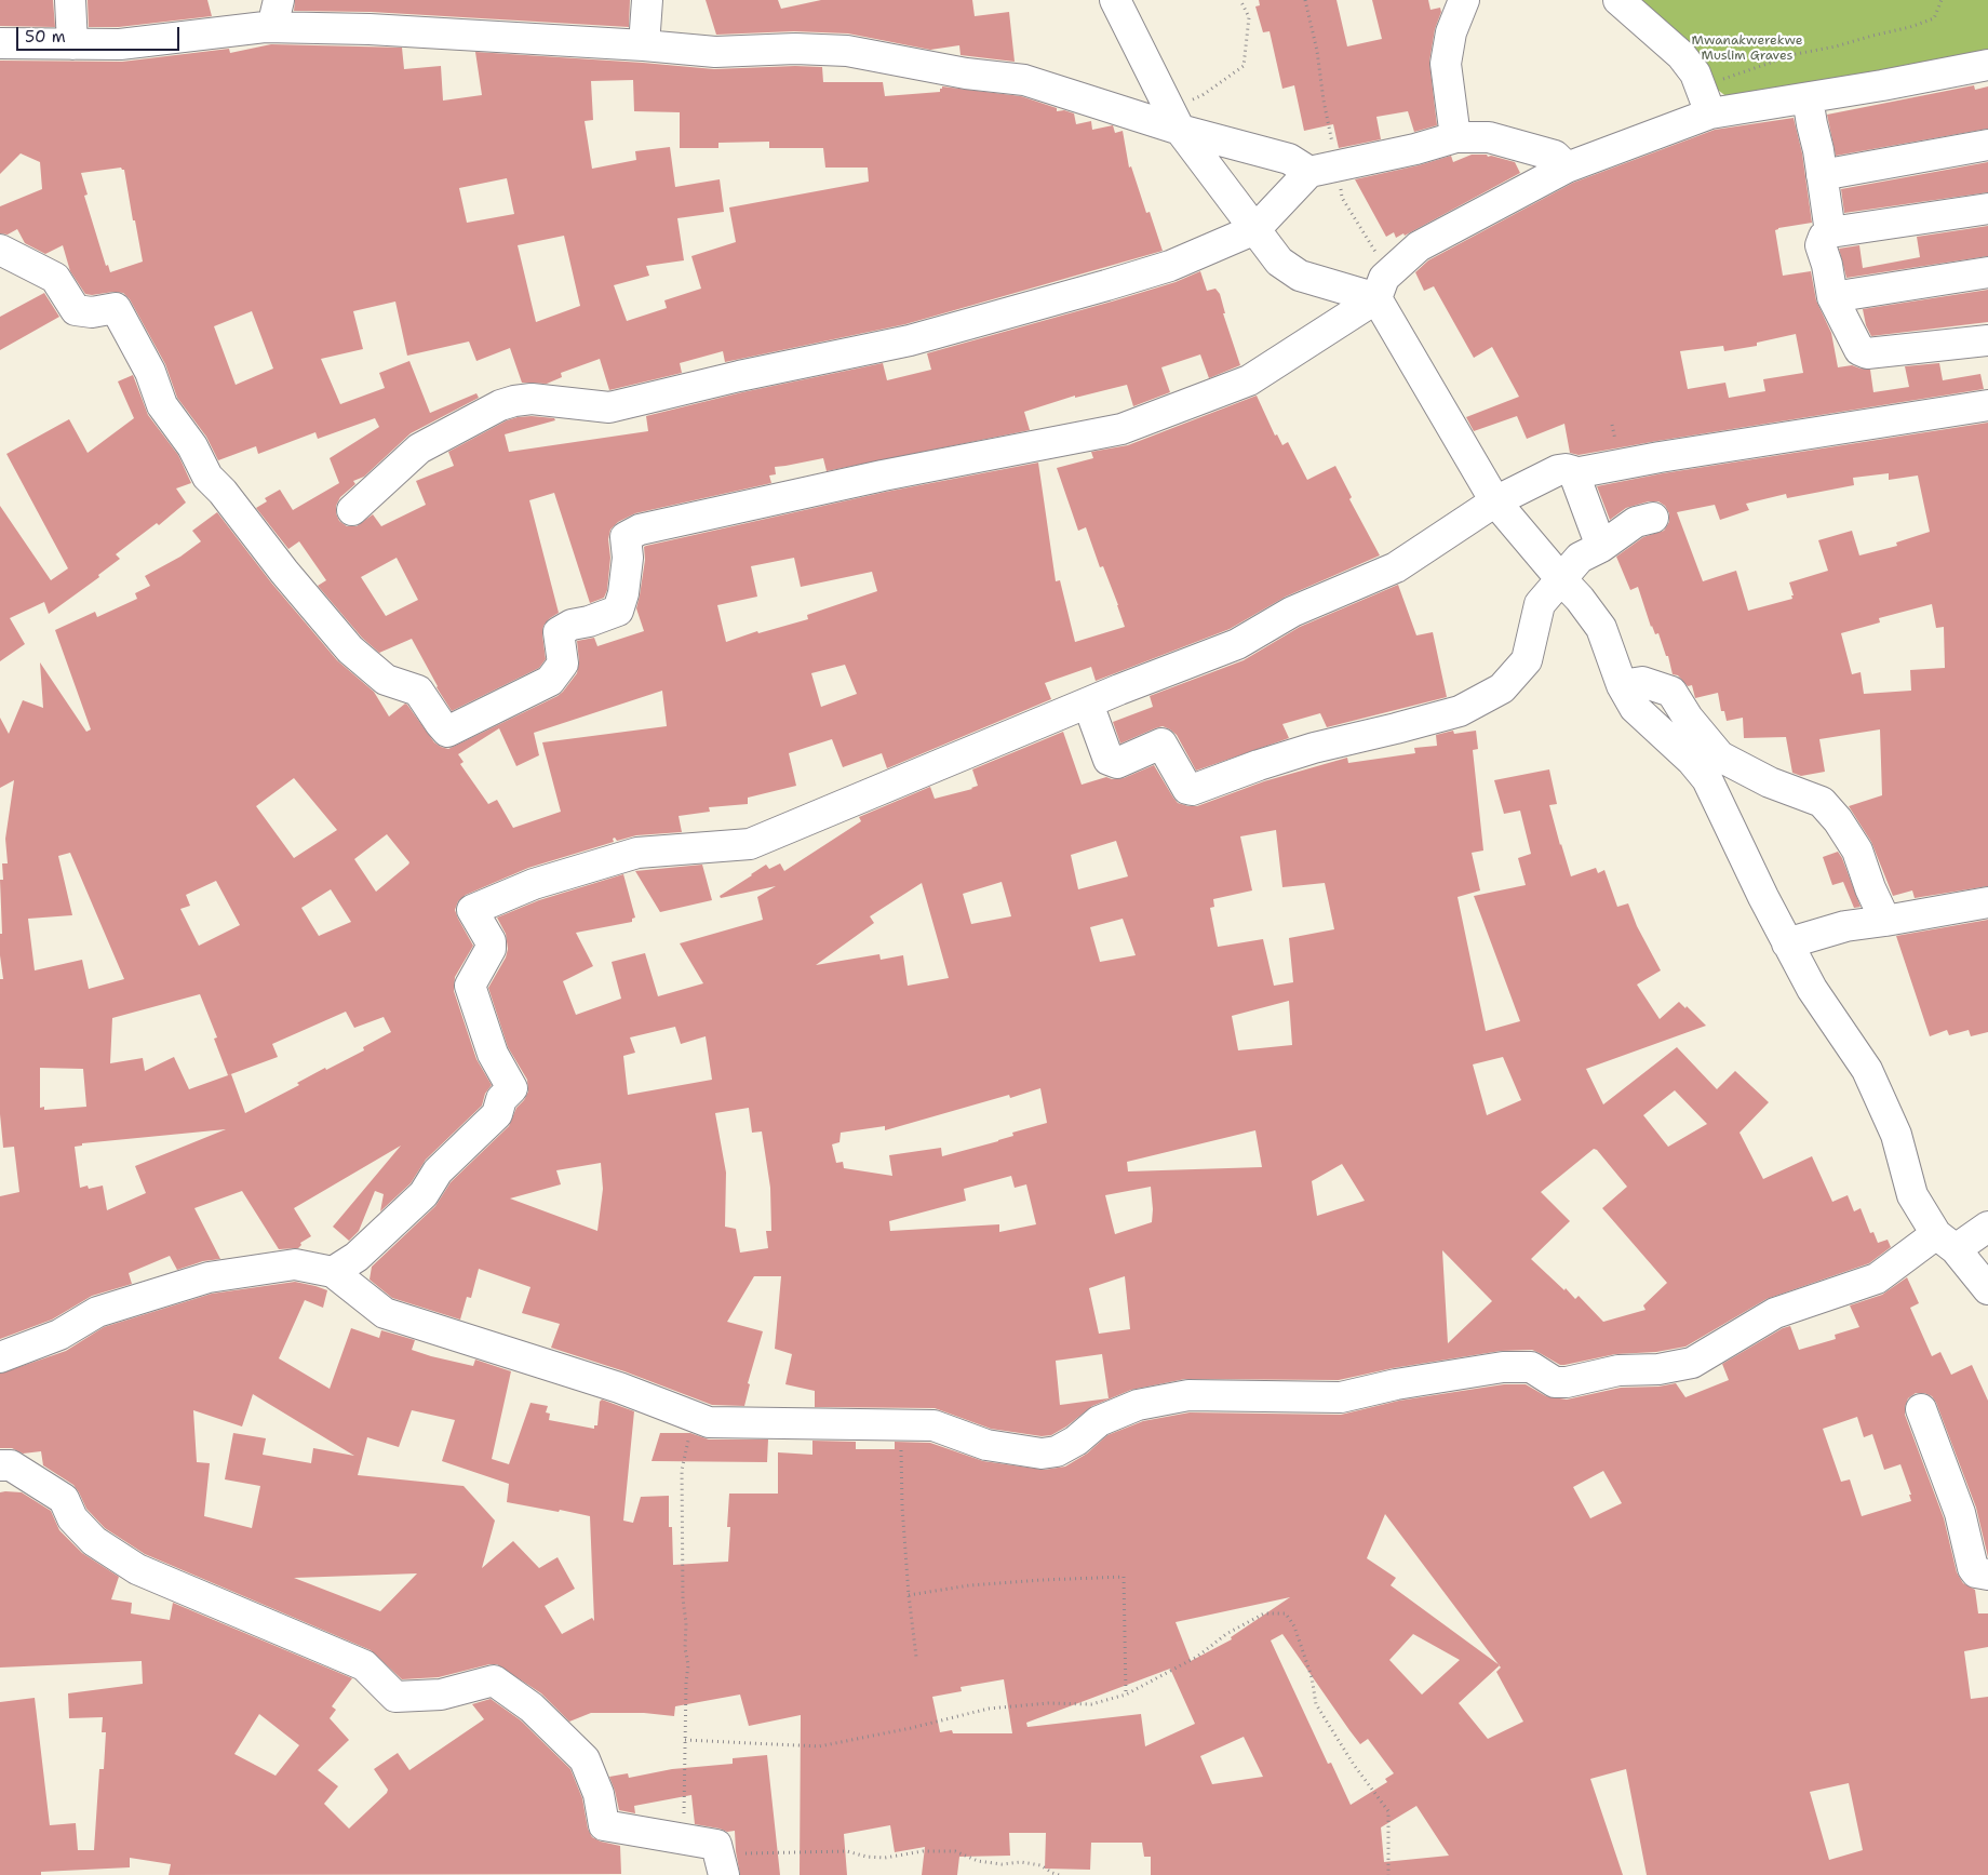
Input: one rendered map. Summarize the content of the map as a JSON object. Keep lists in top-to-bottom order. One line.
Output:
{"parks":["Mwanakwerekwe Muslim Graves"],"scale_bar":"50 m"}
